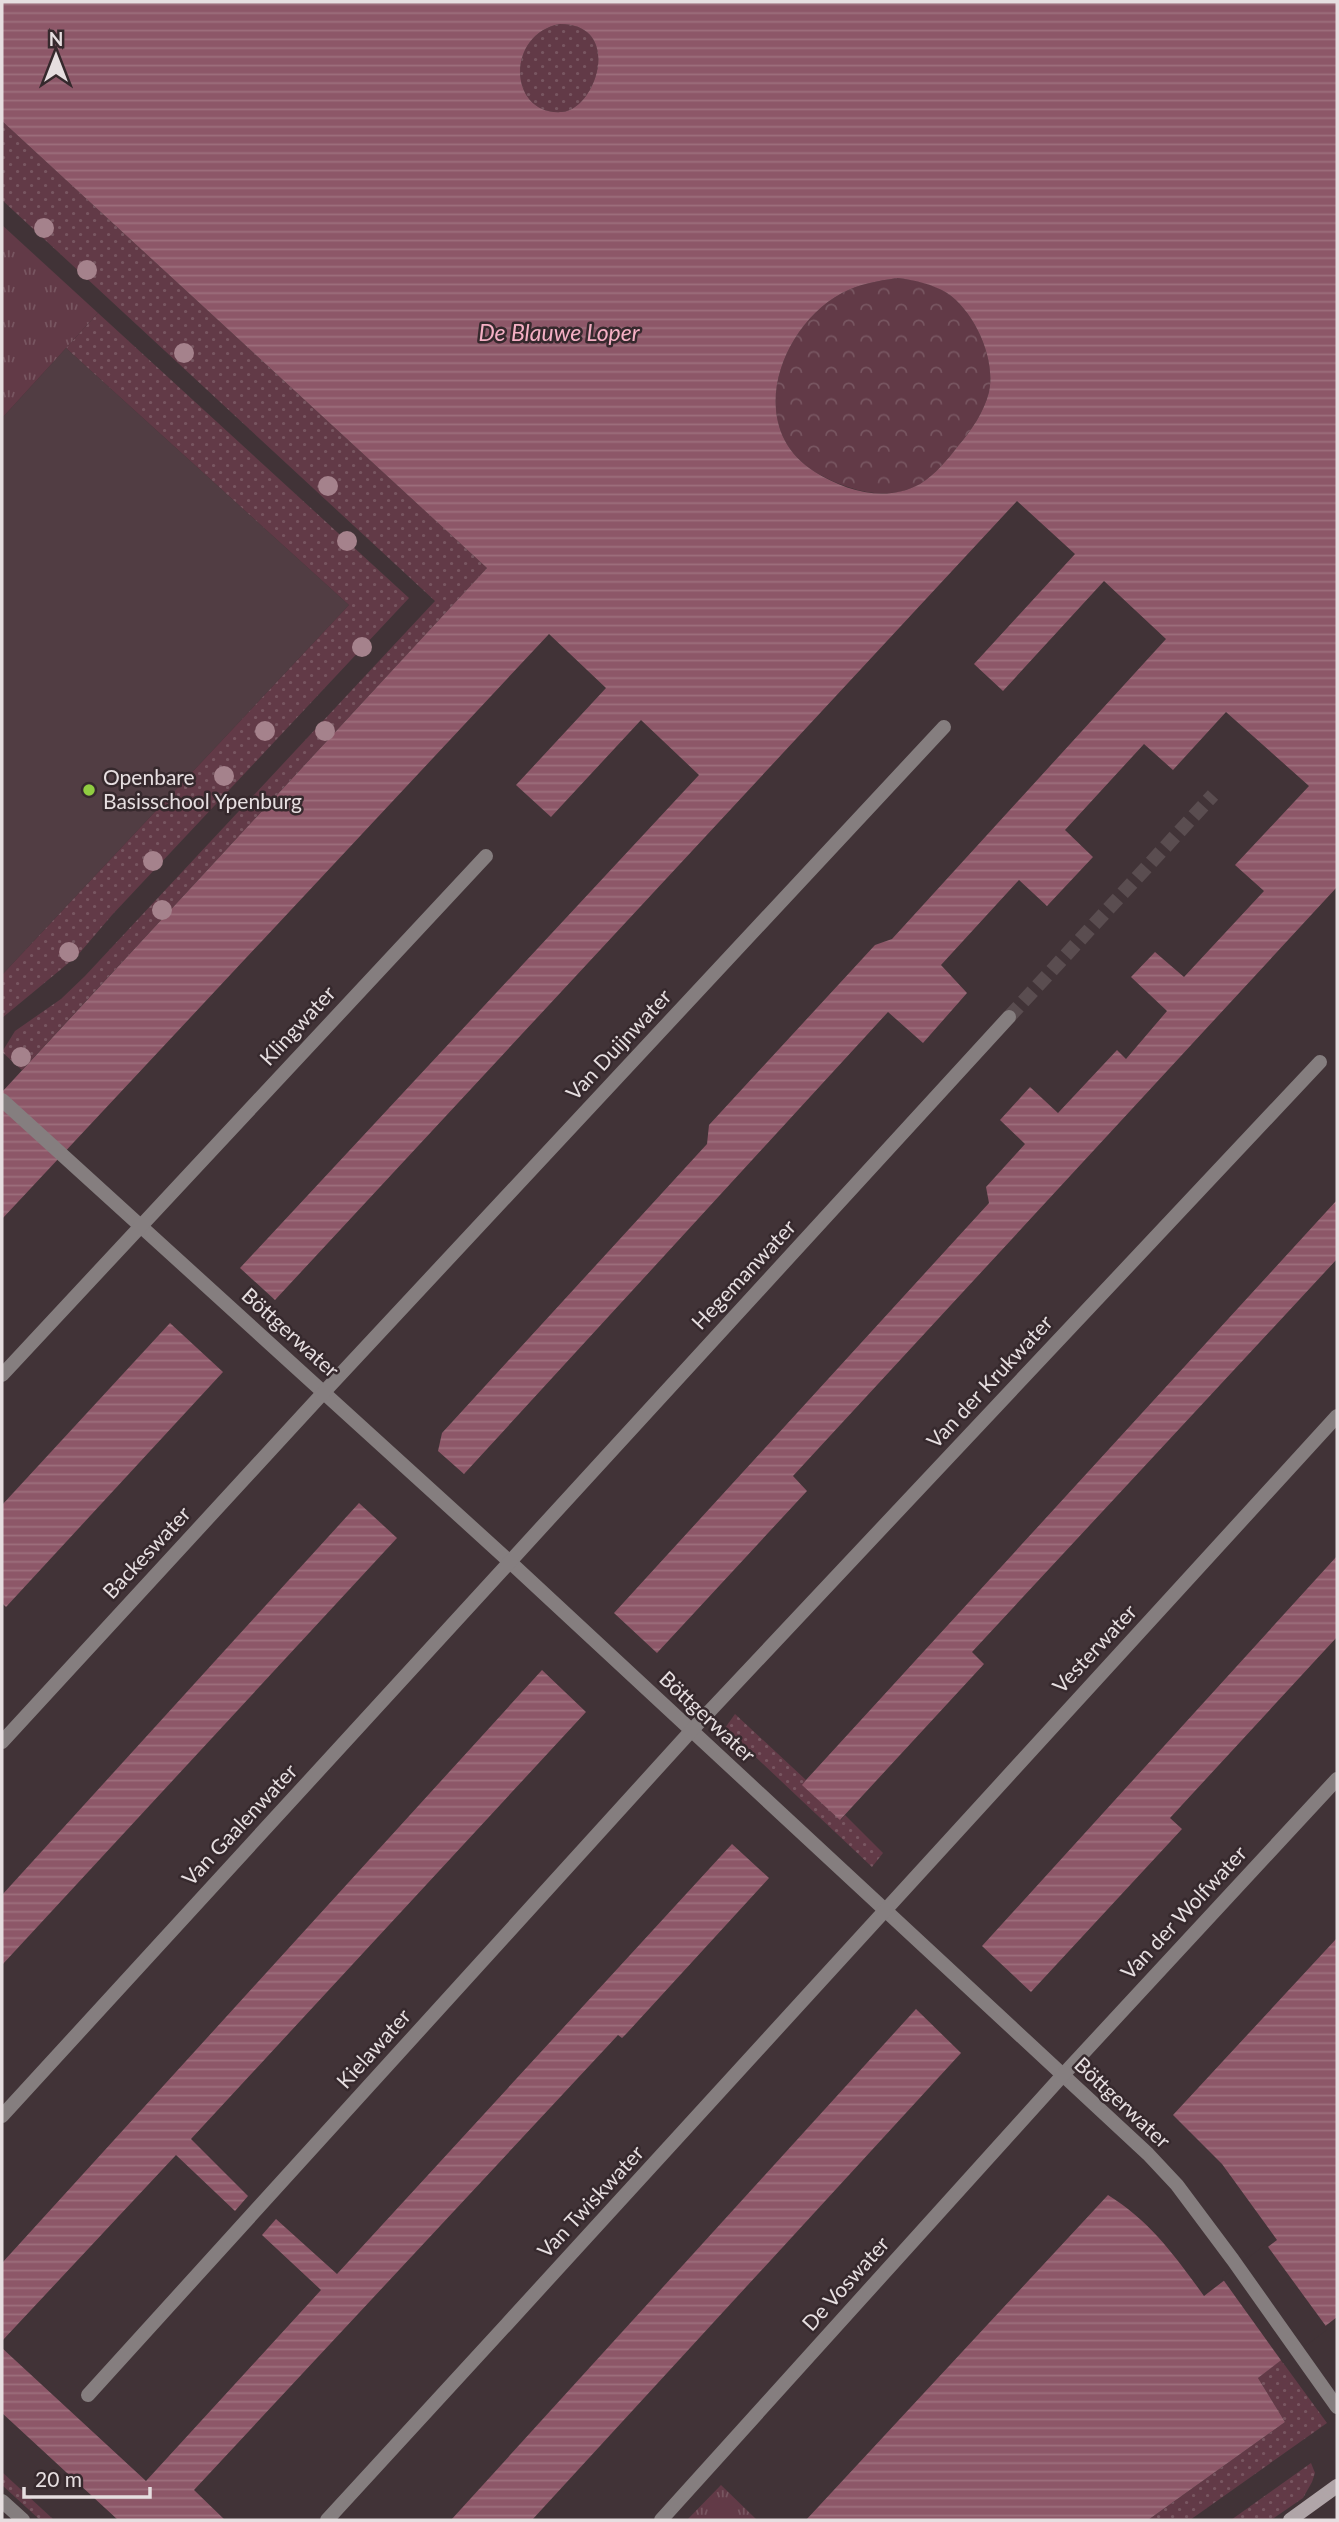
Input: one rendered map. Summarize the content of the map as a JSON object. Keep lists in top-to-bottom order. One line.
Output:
{"streets":{"street":["Klingwater","Van Duijnwater","Hegemanwater","Böttgerwater","Van der Krukwater","Backeswater","Vesterwater","Van Gaalenwater","Van der Wolfwater","Kielawater","Van Twiskwater","De Voswater"]},"crossings":[["Klingwater","Böttgerwater"],["Van Duijnwater","Böttgerwater"],["Van Duijnwater","Backeswater"],["Hegemanwater","Böttgerwater"],["Hegemanwater","Van Gaalenwater"],["Böttgerwater","Van der Krukwater"],["Böttgerwater","Backeswater"],["Böttgerwater","Vesterwater"],["Böttgerwater","Van Gaalenwater"],["Böttgerwater","Van der Wolfwater"],["Böttgerwater","Kielawater"],["Böttgerwater","Van Twiskwater"],["Böttgerwater","De Voswater"],["Van der Krukwater","Kielawater"],["Vesterwater","Van Twiskwater"],["Van der Wolfwater","De Voswater"]],"water":["De Blauwe Loper"],"places":["Openbare Basisschool Ypenburg"],"scale_bar":"20 m","north":"top"}
